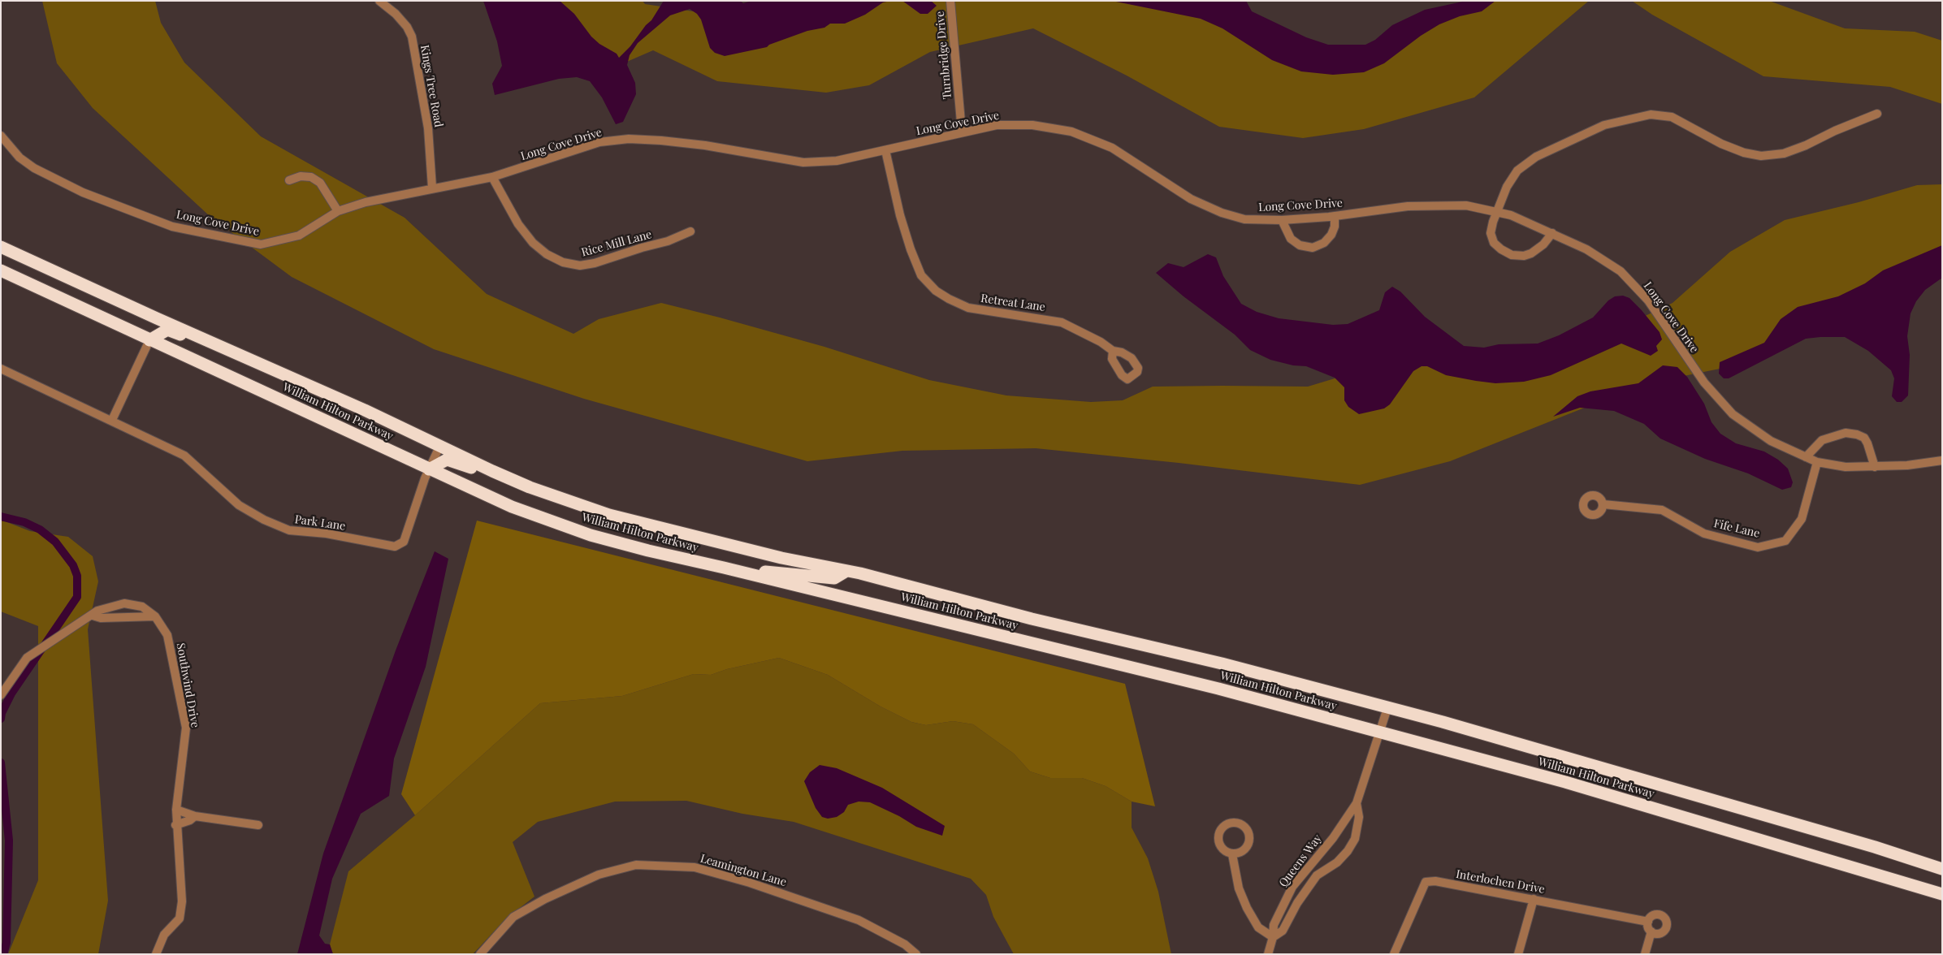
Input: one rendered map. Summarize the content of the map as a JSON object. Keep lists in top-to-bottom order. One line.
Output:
{"streets":{"highway":["William Hilton Parkway"],"street":["Turnbridge Drive","Kings Tree Road","Long Cove Drive","Rice Mill Lane","Retreat Lane","Park Lane","Fife Lane","Southwind Drive","Queens Way","Leamington Lane","Interlochen Drive"]},"crossings":[["Turnbridge Drive","Long Cove Drive"],["Kings Tree Road","Long Cove Drive"],["Long Cove Drive","Rice Mill Lane"],["Long Cove Drive","Retreat Lane"],["Long Cove Drive","Fife Lane"],["William Hilton Parkway","Park Lane"],["William Hilton Parkway","Queens Way"]]}
